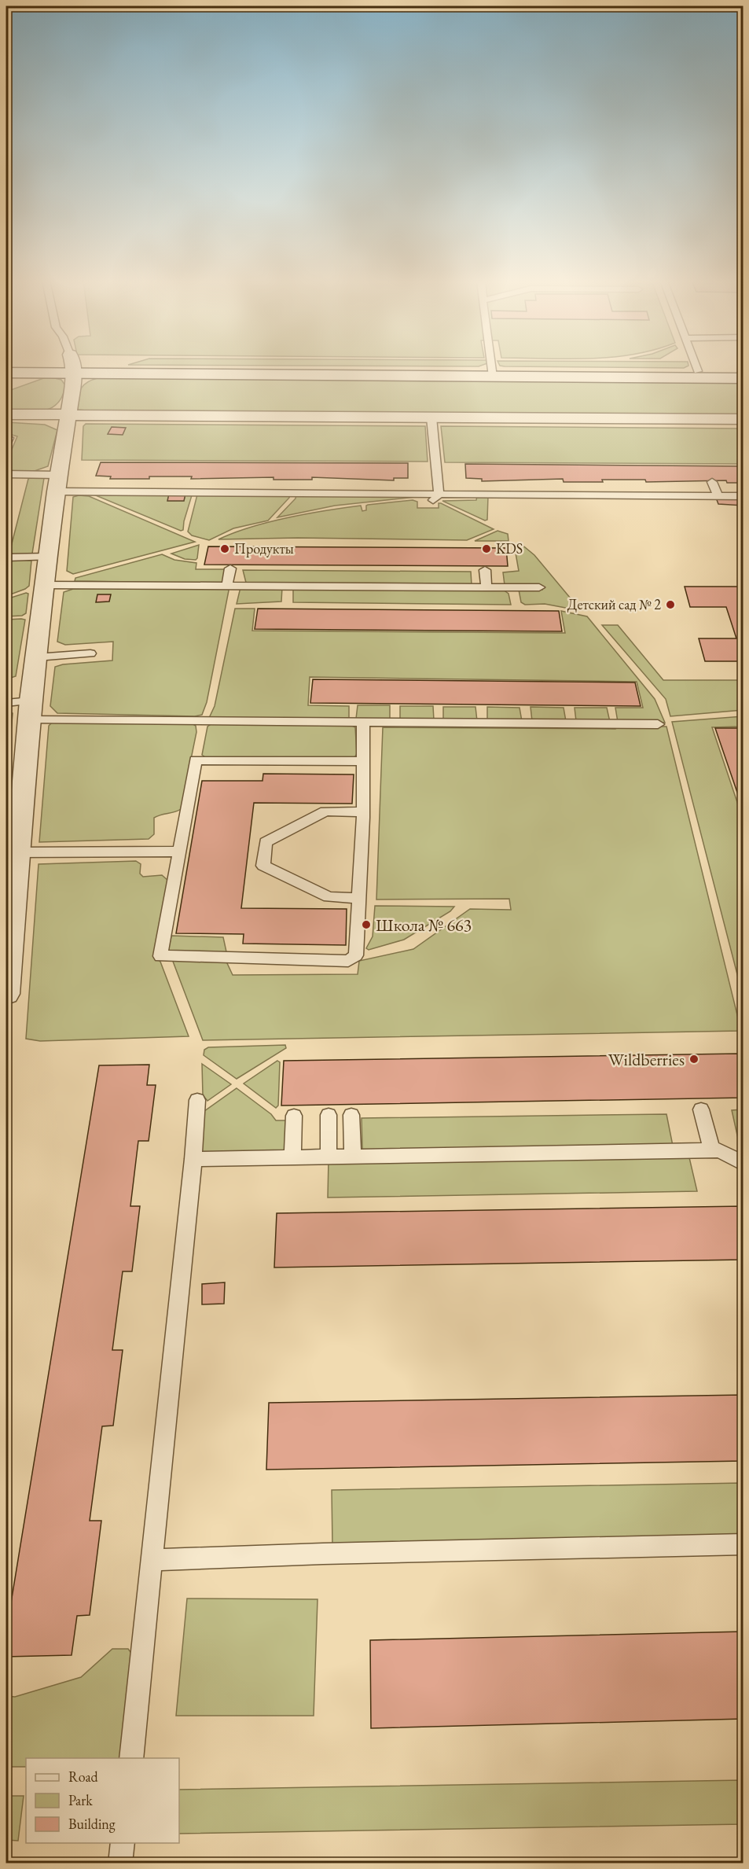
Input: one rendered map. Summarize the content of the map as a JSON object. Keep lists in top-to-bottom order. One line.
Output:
{"places":["Продукты","KDS","Детский сад № 2","Школа № 663","Wildberries"],"legend":["Road","Park","Building"]}
